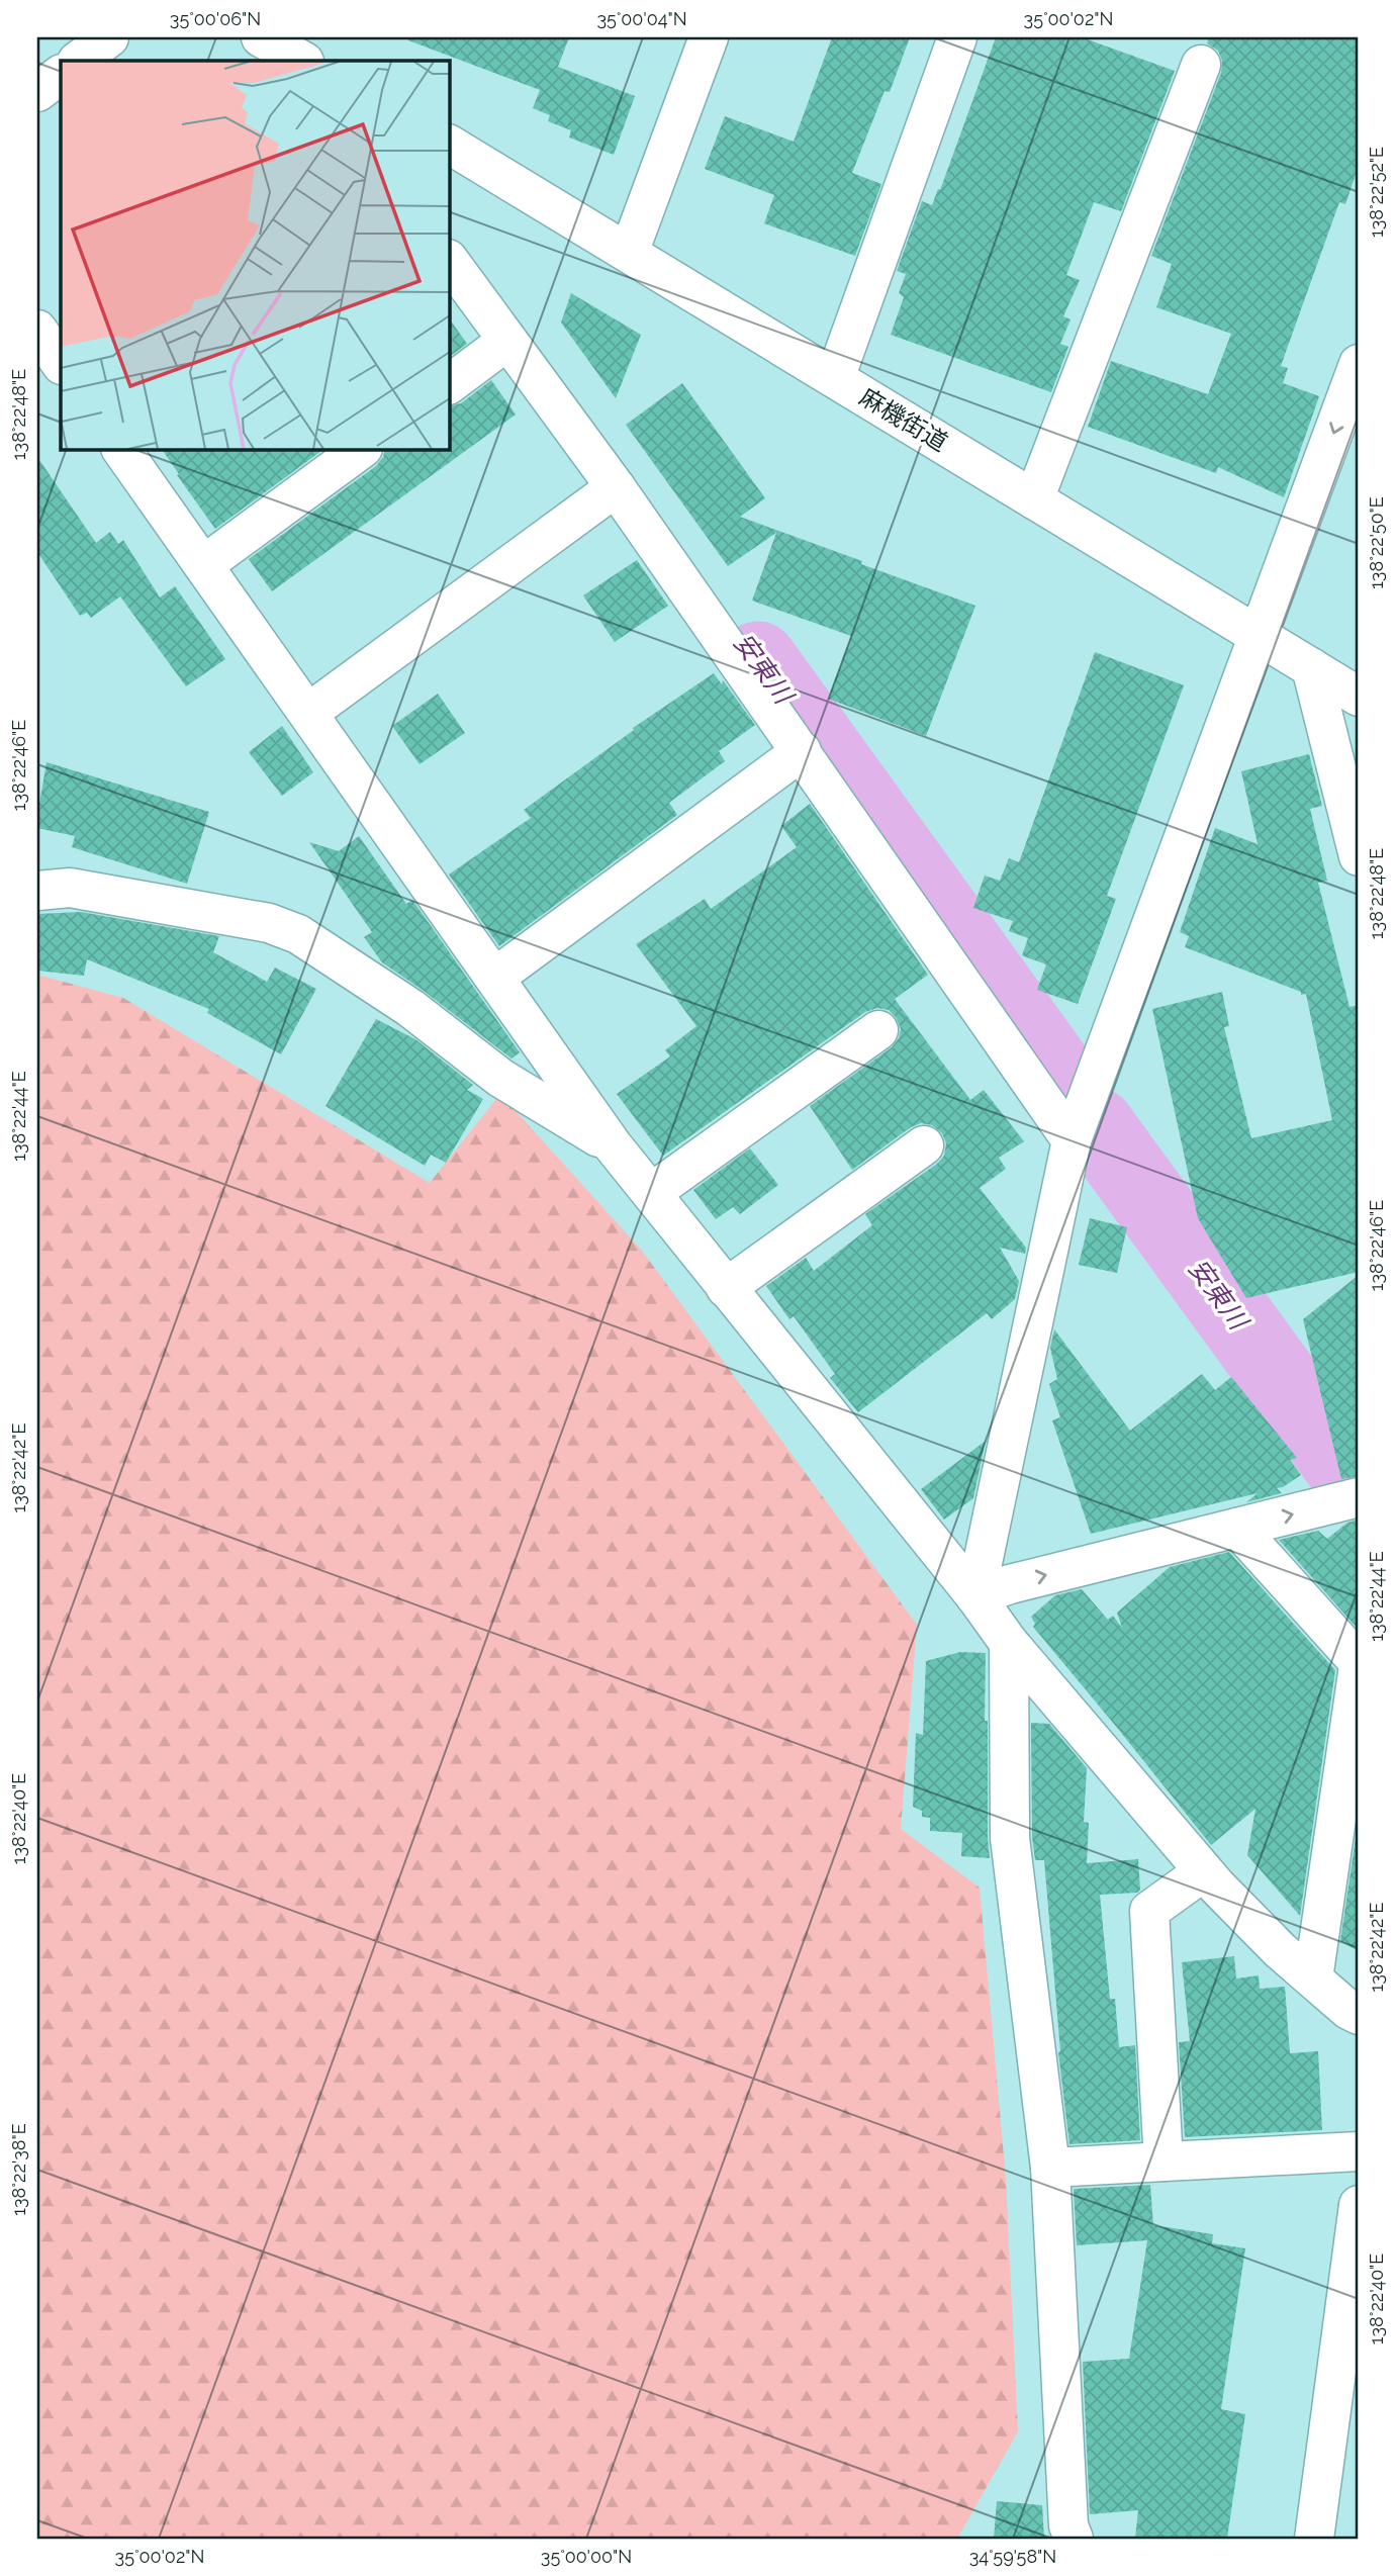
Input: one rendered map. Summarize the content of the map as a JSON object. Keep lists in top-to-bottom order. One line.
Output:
{"streets":{"street":["麻機街道"]},"water":["安東川"],"coordinates":["35°00'06\"N","35°00'04\"N","35°00'02\"N","138°22'52\"E","138°22'48\"E","138°22'50\"E","138°22'46\"E","138°22'44\"E","138°22'42\"E","138°22'40\"E","138°22'38\"E","35°00'00\"N","34°59'58\"N"]}
